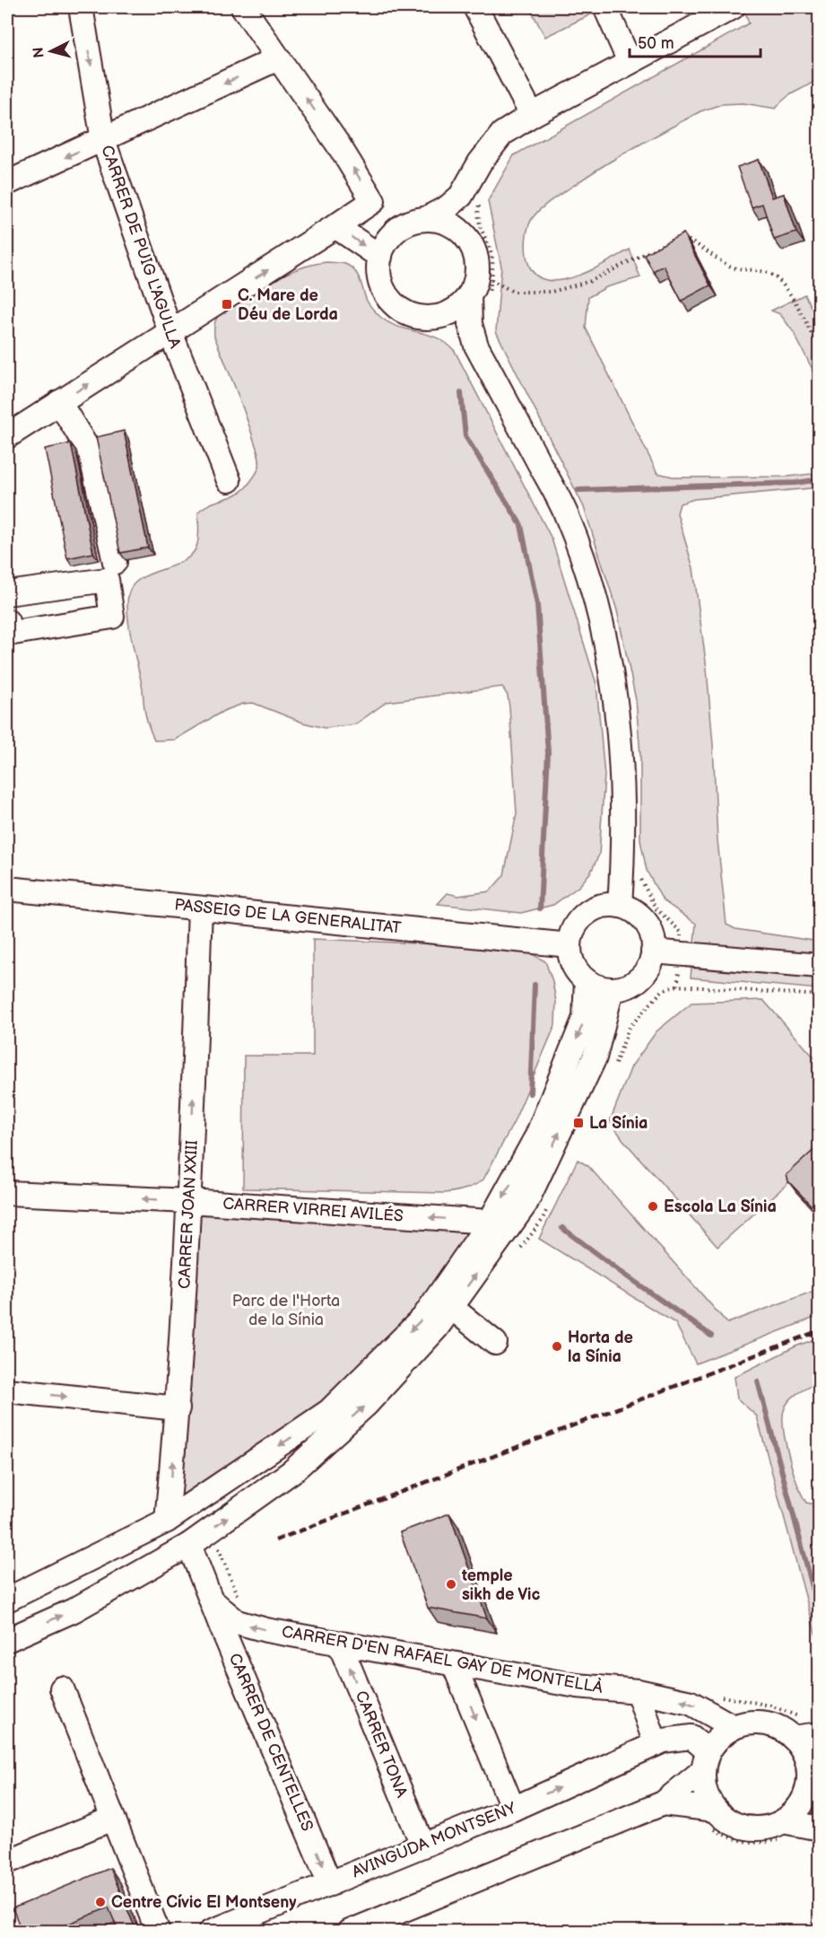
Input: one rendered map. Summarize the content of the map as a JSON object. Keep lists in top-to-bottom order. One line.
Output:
{"streets":{"street":["CARRER DE PUIG L'AGULLA","PASSEIG DE LA GENERALITAT","CARRER VIRREI AVILÉS","CARRER JOAN XXIII","CARRER D'EN RAFAEL GAY DE MONTELLÀ","CARRER DE CENTELLES","CARRER TONA","AVINGUDA MONTSENY"]},"crossings":[["PASSEIG DE LA GENERALITAT","CARRER JOAN XXIII"],["CARRER VIRREI AVILÉS","CARRER JOAN XXIII"],["CARRER D'EN RAFAEL GAY DE MONTELLÀ","CARRER DE CENTELLES"],["CARRER D'EN RAFAEL GAY DE MONTELLÀ","CARRER TONA"],["CARRER D'EN RAFAEL GAY DE MONTELLÀ","AVINGUDA MONTSENY"],["CARRER DE CENTELLES","AVINGUDA MONTSENY"],["CARRER TONA","AVINGUDA MONTSENY"]],"one_way":["CARRER VIRREI AVILÉS","CARRER JOAN XXIII","CARRER D'EN RAFAEL GAY DE MONTELLÀ"],"parks":["Parc de l'Horta de la Sínia"],"places":{"transit":["C. Mare de Déu de Lorda","La Sínia"],"other":["Escola La Sínia","Horta de la Sínia","temple sikh de Vic","Centre Cívic El Montseny"]},"scale_bar":"50 m","north":"left"}
